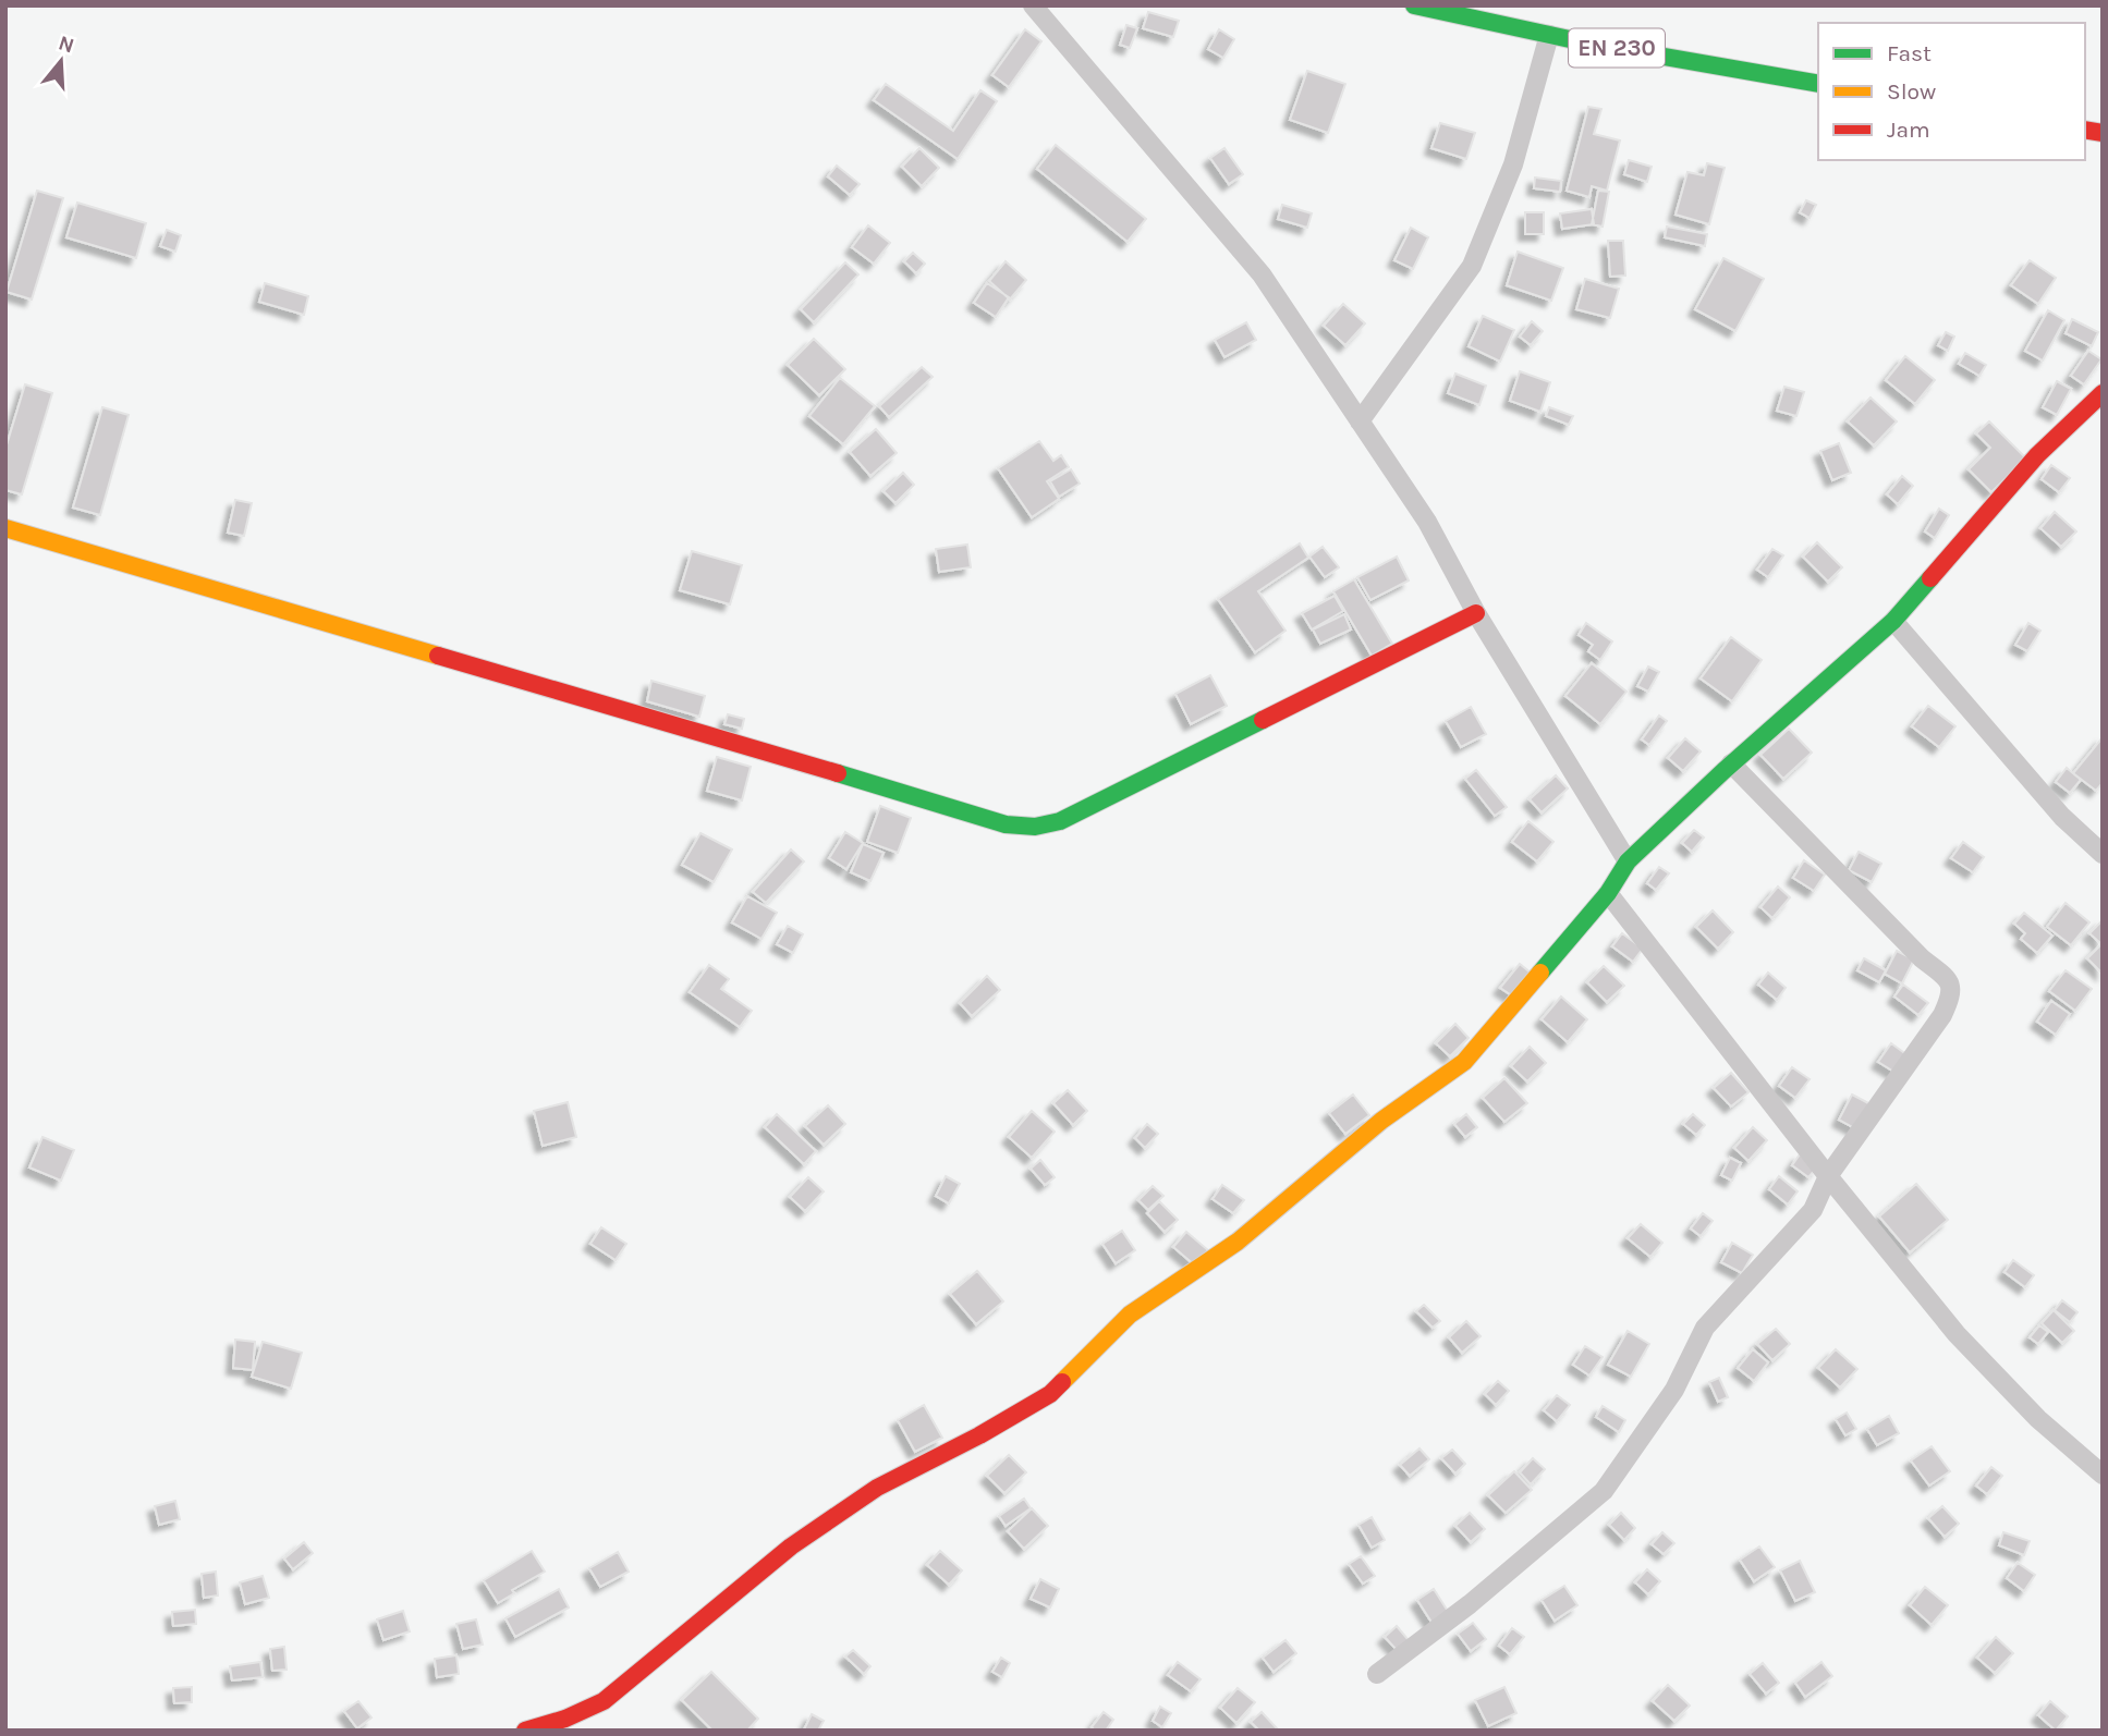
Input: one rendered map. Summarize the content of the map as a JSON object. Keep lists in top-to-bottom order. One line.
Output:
{"streets":{"street":["EN 230"]},"legend":["Fast","Slow","Jam"],"north":"top"}
